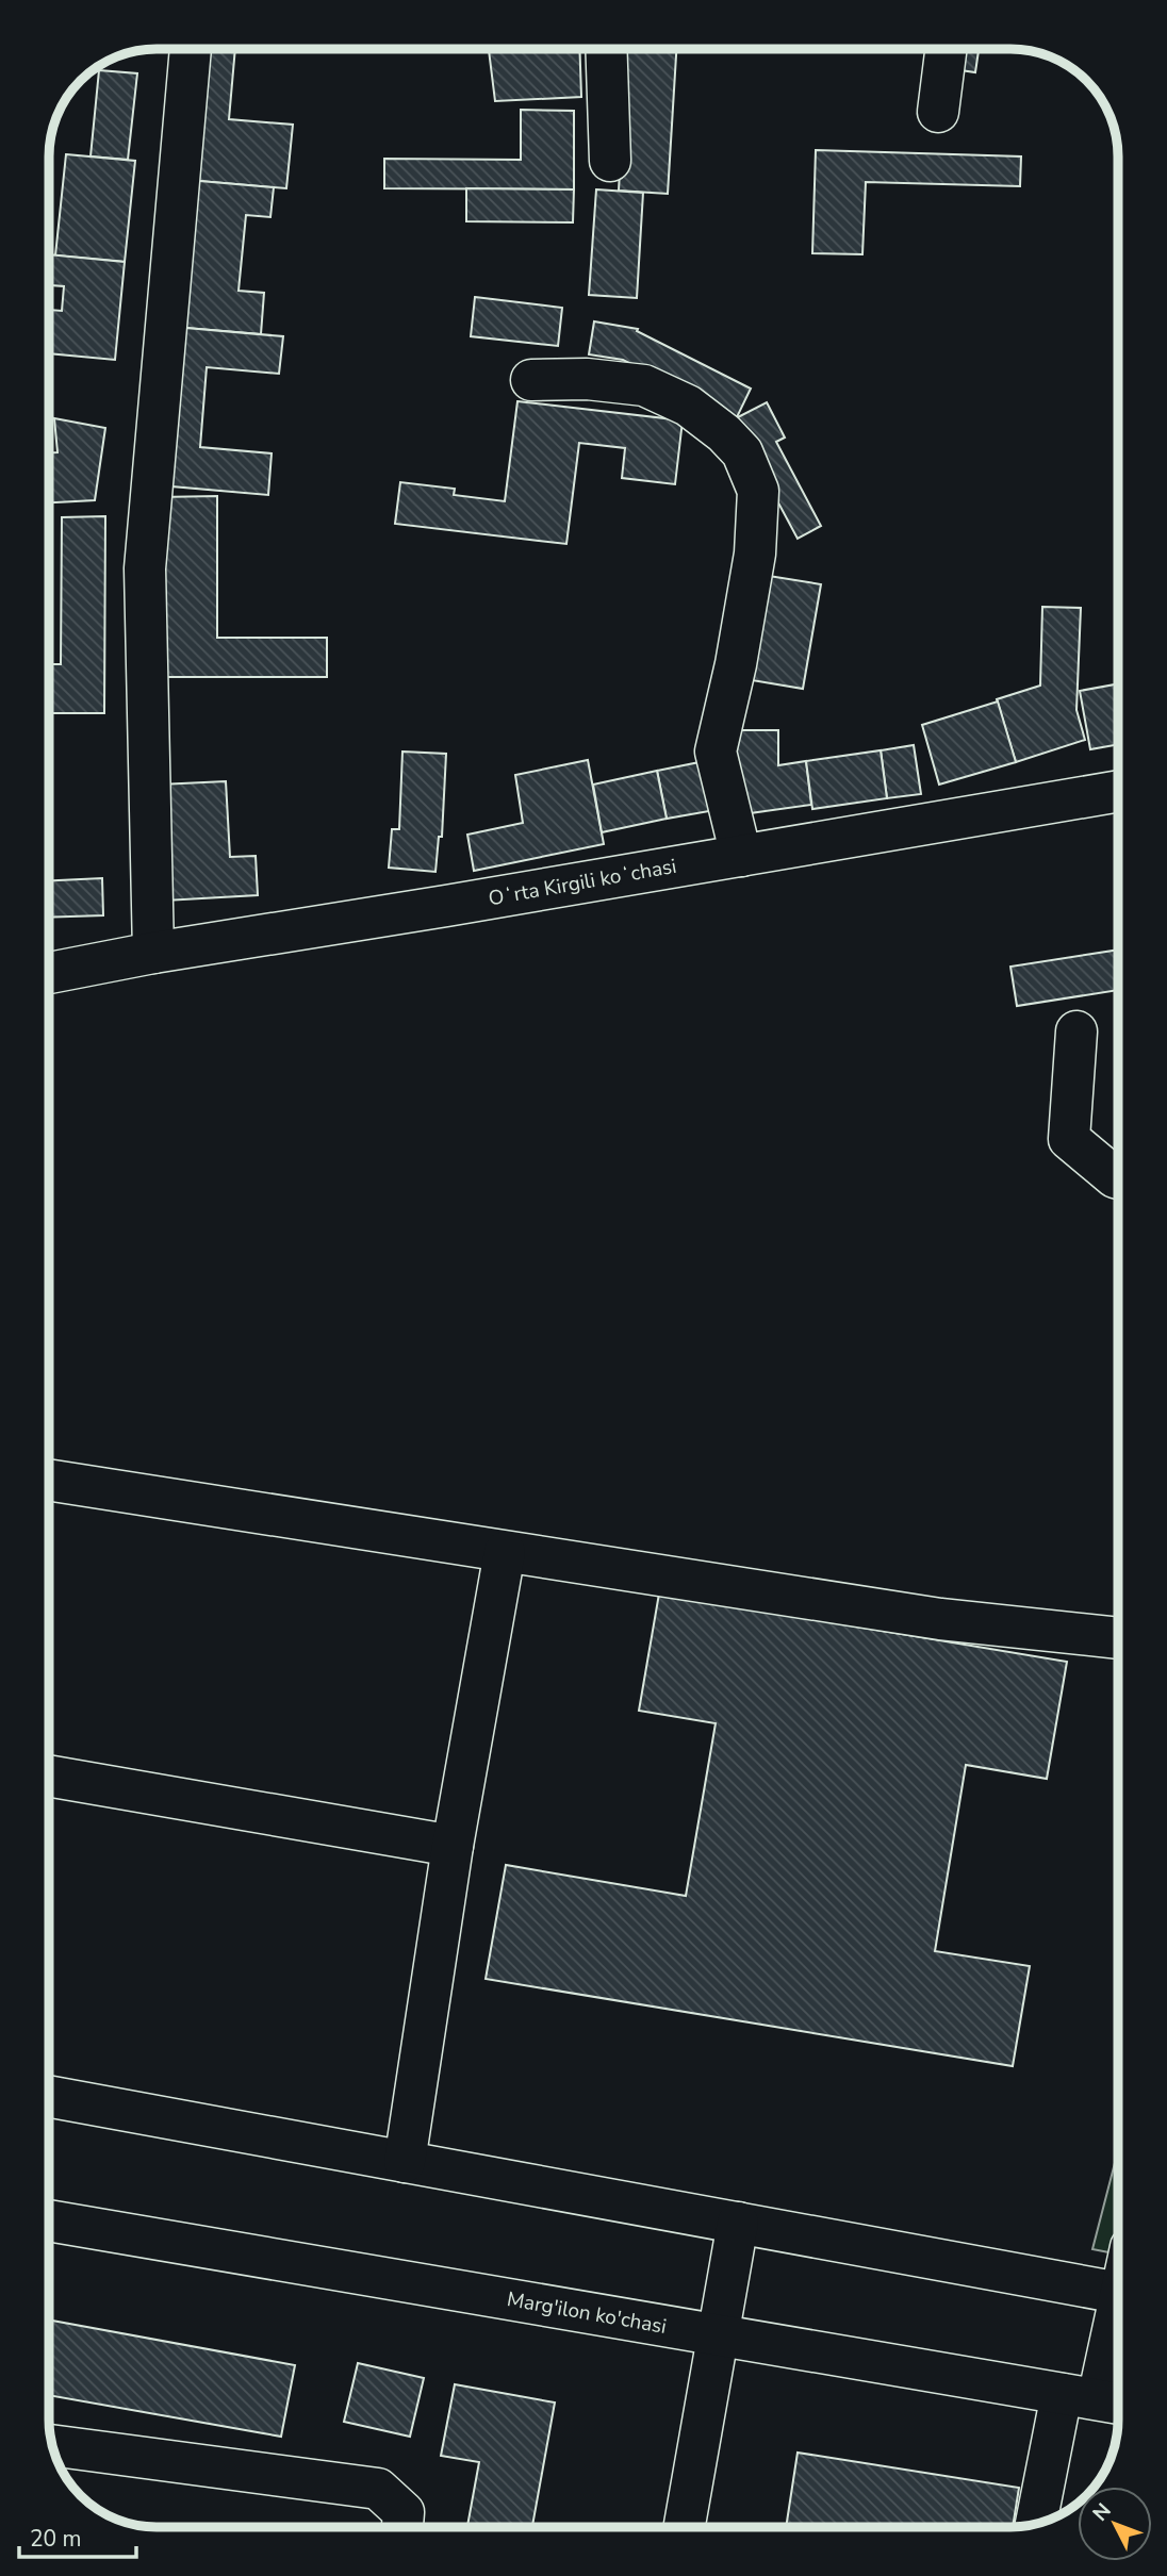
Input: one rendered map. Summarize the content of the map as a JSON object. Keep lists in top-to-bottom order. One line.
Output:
{"streets":{"street":["Oʻrta Kirgili koʻchasi","Marg'ilon ko'chasi"]},"scale_bar":"20 m","north":"top left"}
